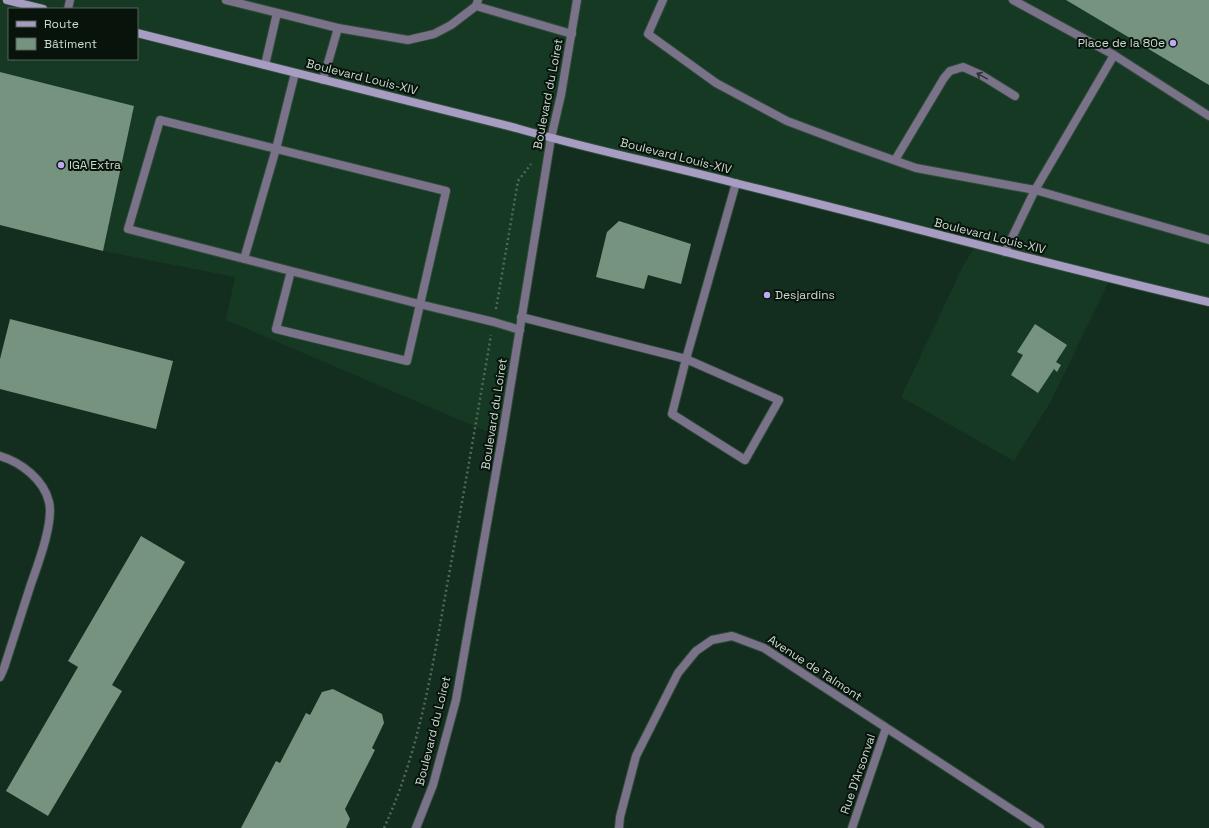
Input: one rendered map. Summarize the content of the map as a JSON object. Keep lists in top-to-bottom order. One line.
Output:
{"streets":{"main road":["Boulevard Louis-XIV"],"street":["Boulevard du Loiret","Avenue de Talmont","Rue D'Arsonval"]},"crossings":[["Boulevard Louis-XIV","Boulevard du Loiret"],["Avenue de Talmont","Rue D'Arsonval"]],"places":["Place de la 80e","IGA Extra","Desjardins"],"legend":["Route","Bâtiment"]}
